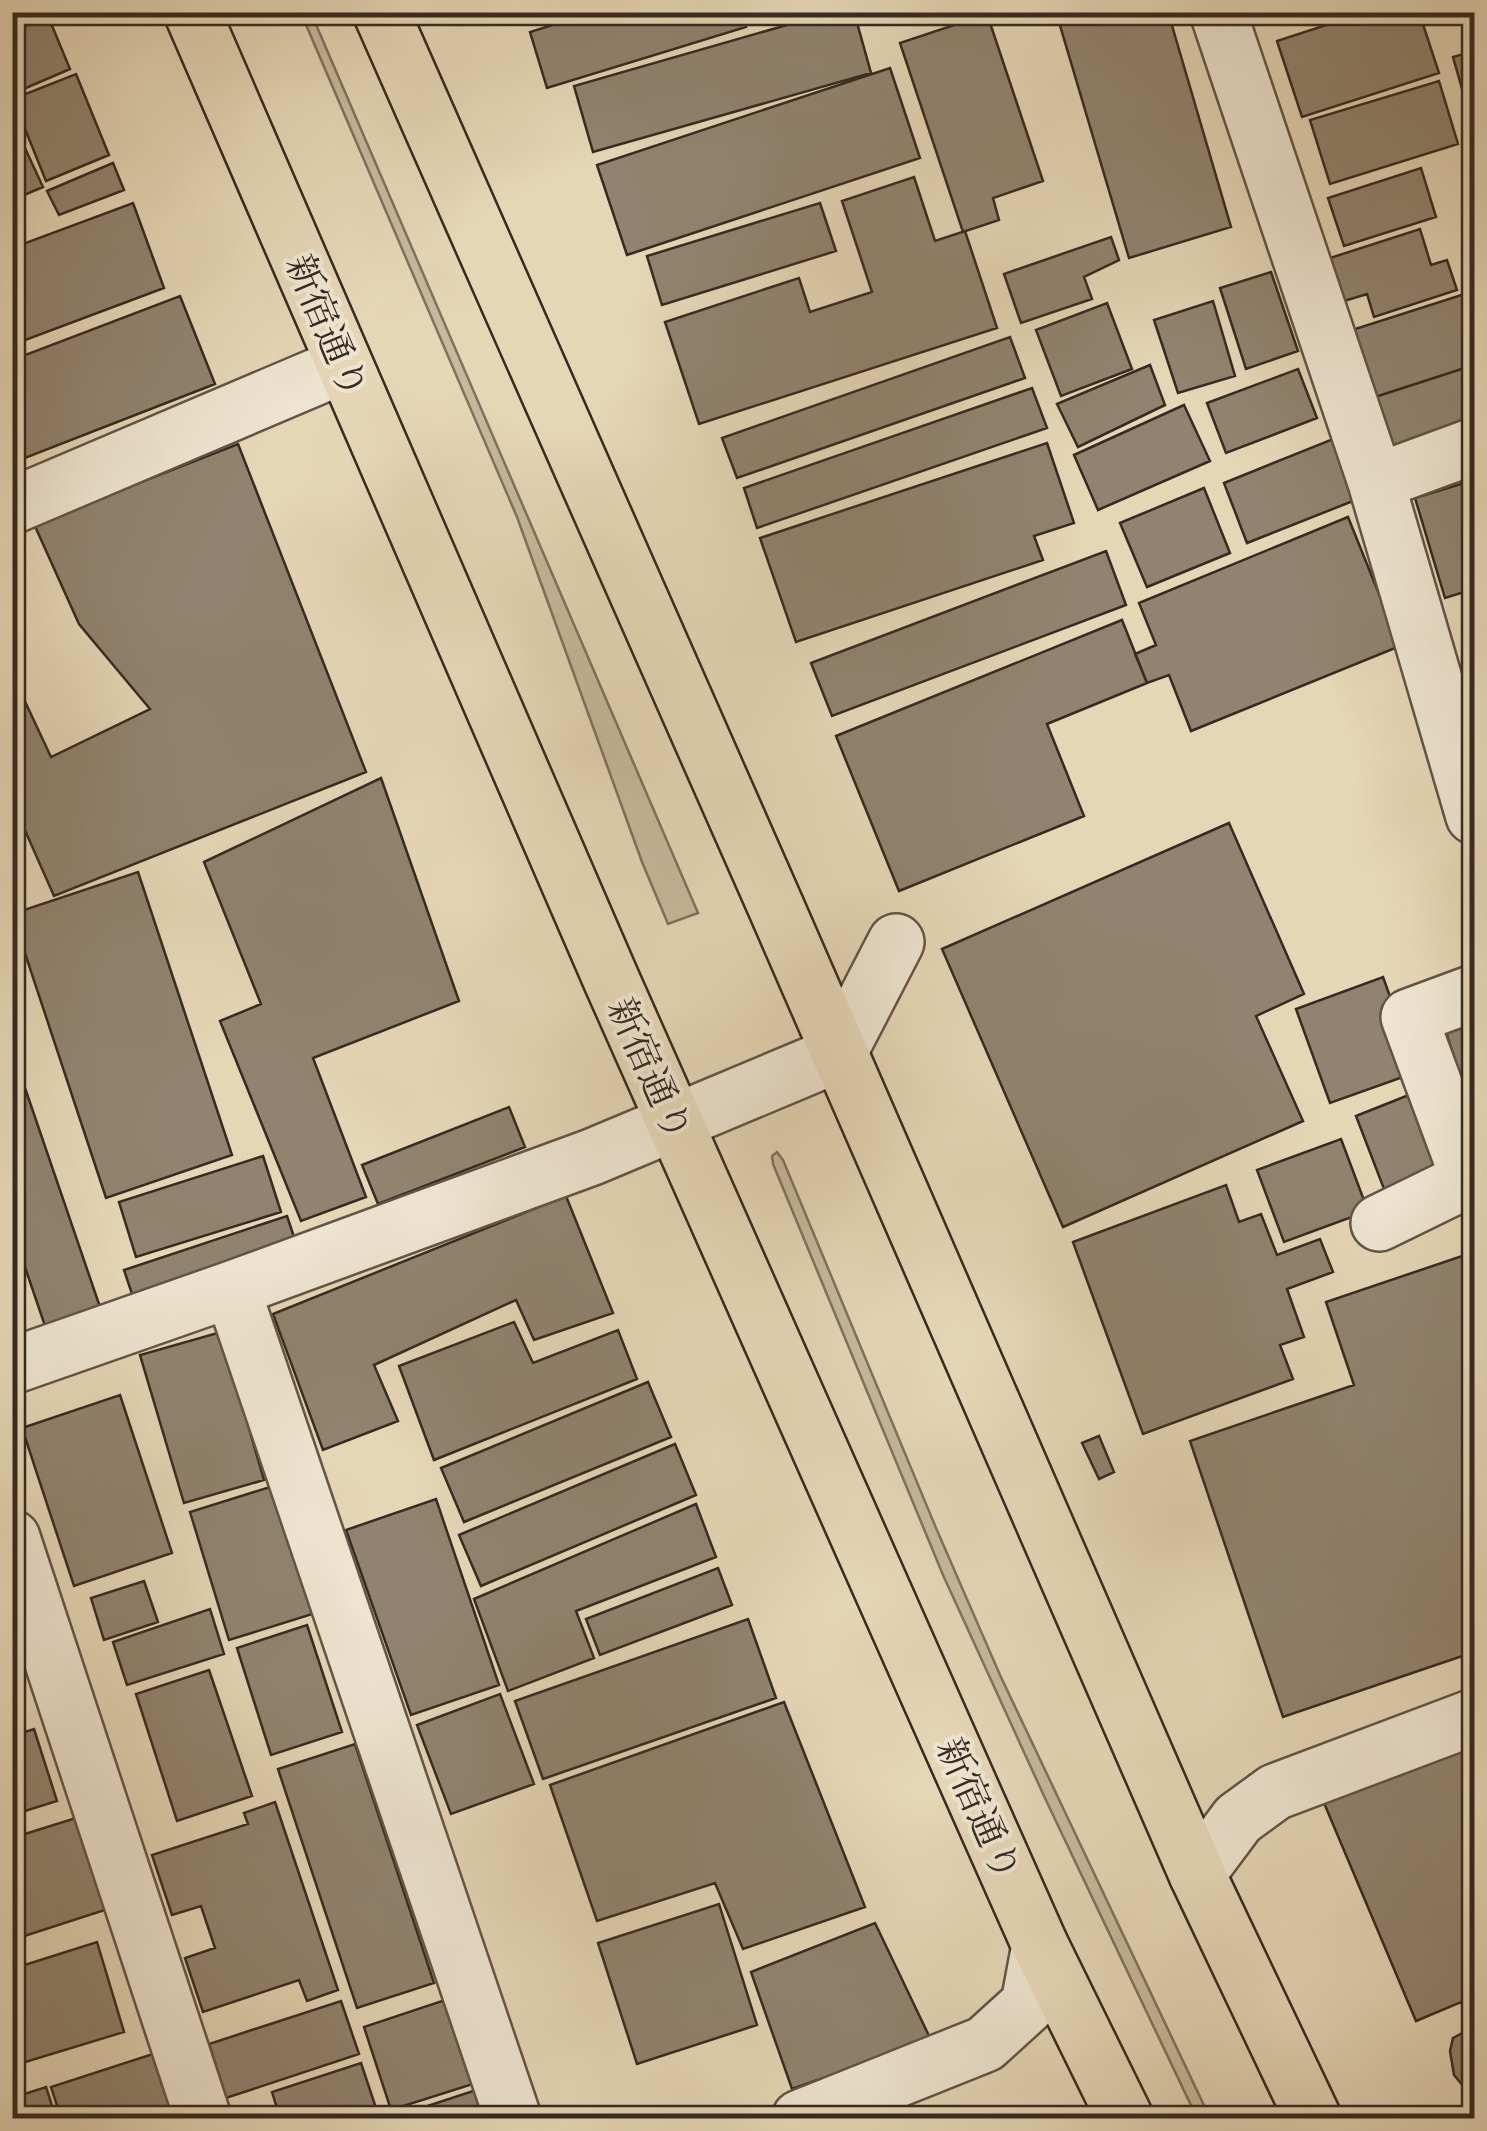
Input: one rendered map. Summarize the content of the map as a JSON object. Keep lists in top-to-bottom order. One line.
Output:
{"streets":{"highway":["新宿通り"]}}
